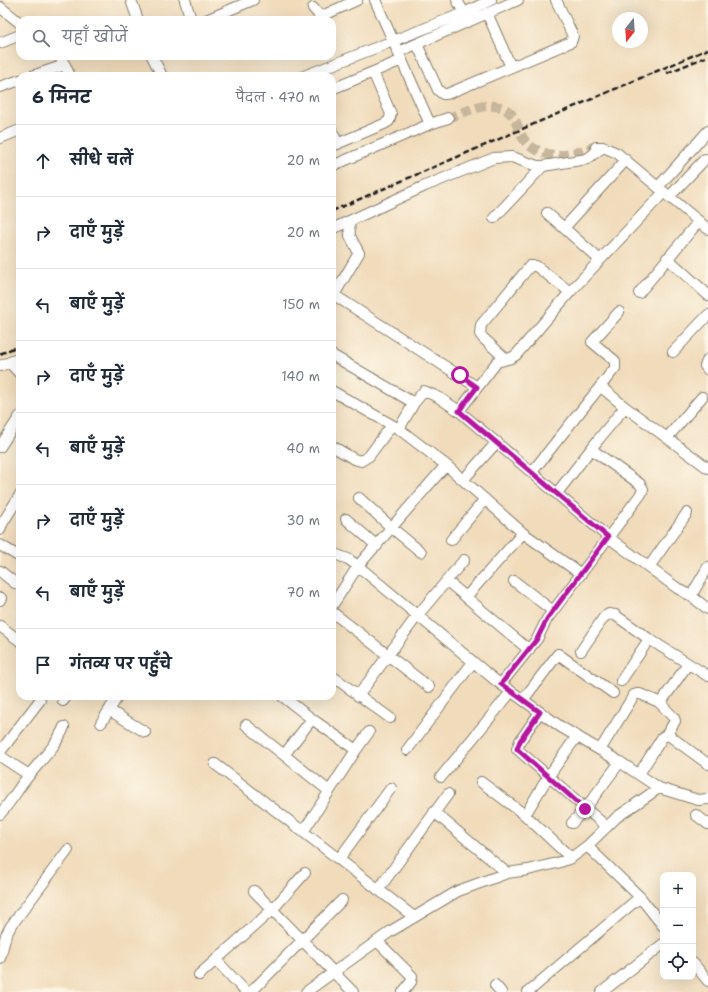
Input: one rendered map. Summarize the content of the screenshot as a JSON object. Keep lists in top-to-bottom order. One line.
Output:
{"north":"bottom","page":{"search":"यहाँ खोजें","heading":["6 मिनट","पैदल · 470 m"],"list":[["सीधे चलें","20 m"],["दाएँ मुड़ें","20 m"],["बाएँ मुड़ें","150 m"],["दाएँ मुड़ें","140 m"],["बाएँ मुड़ें","40 m"],["दाएँ मुड़ें","30 m"],["बाएँ मुड़ें","70 m"],"गंतव्य पर पहुँचे"],"map_buttons":["+","−"]}}
